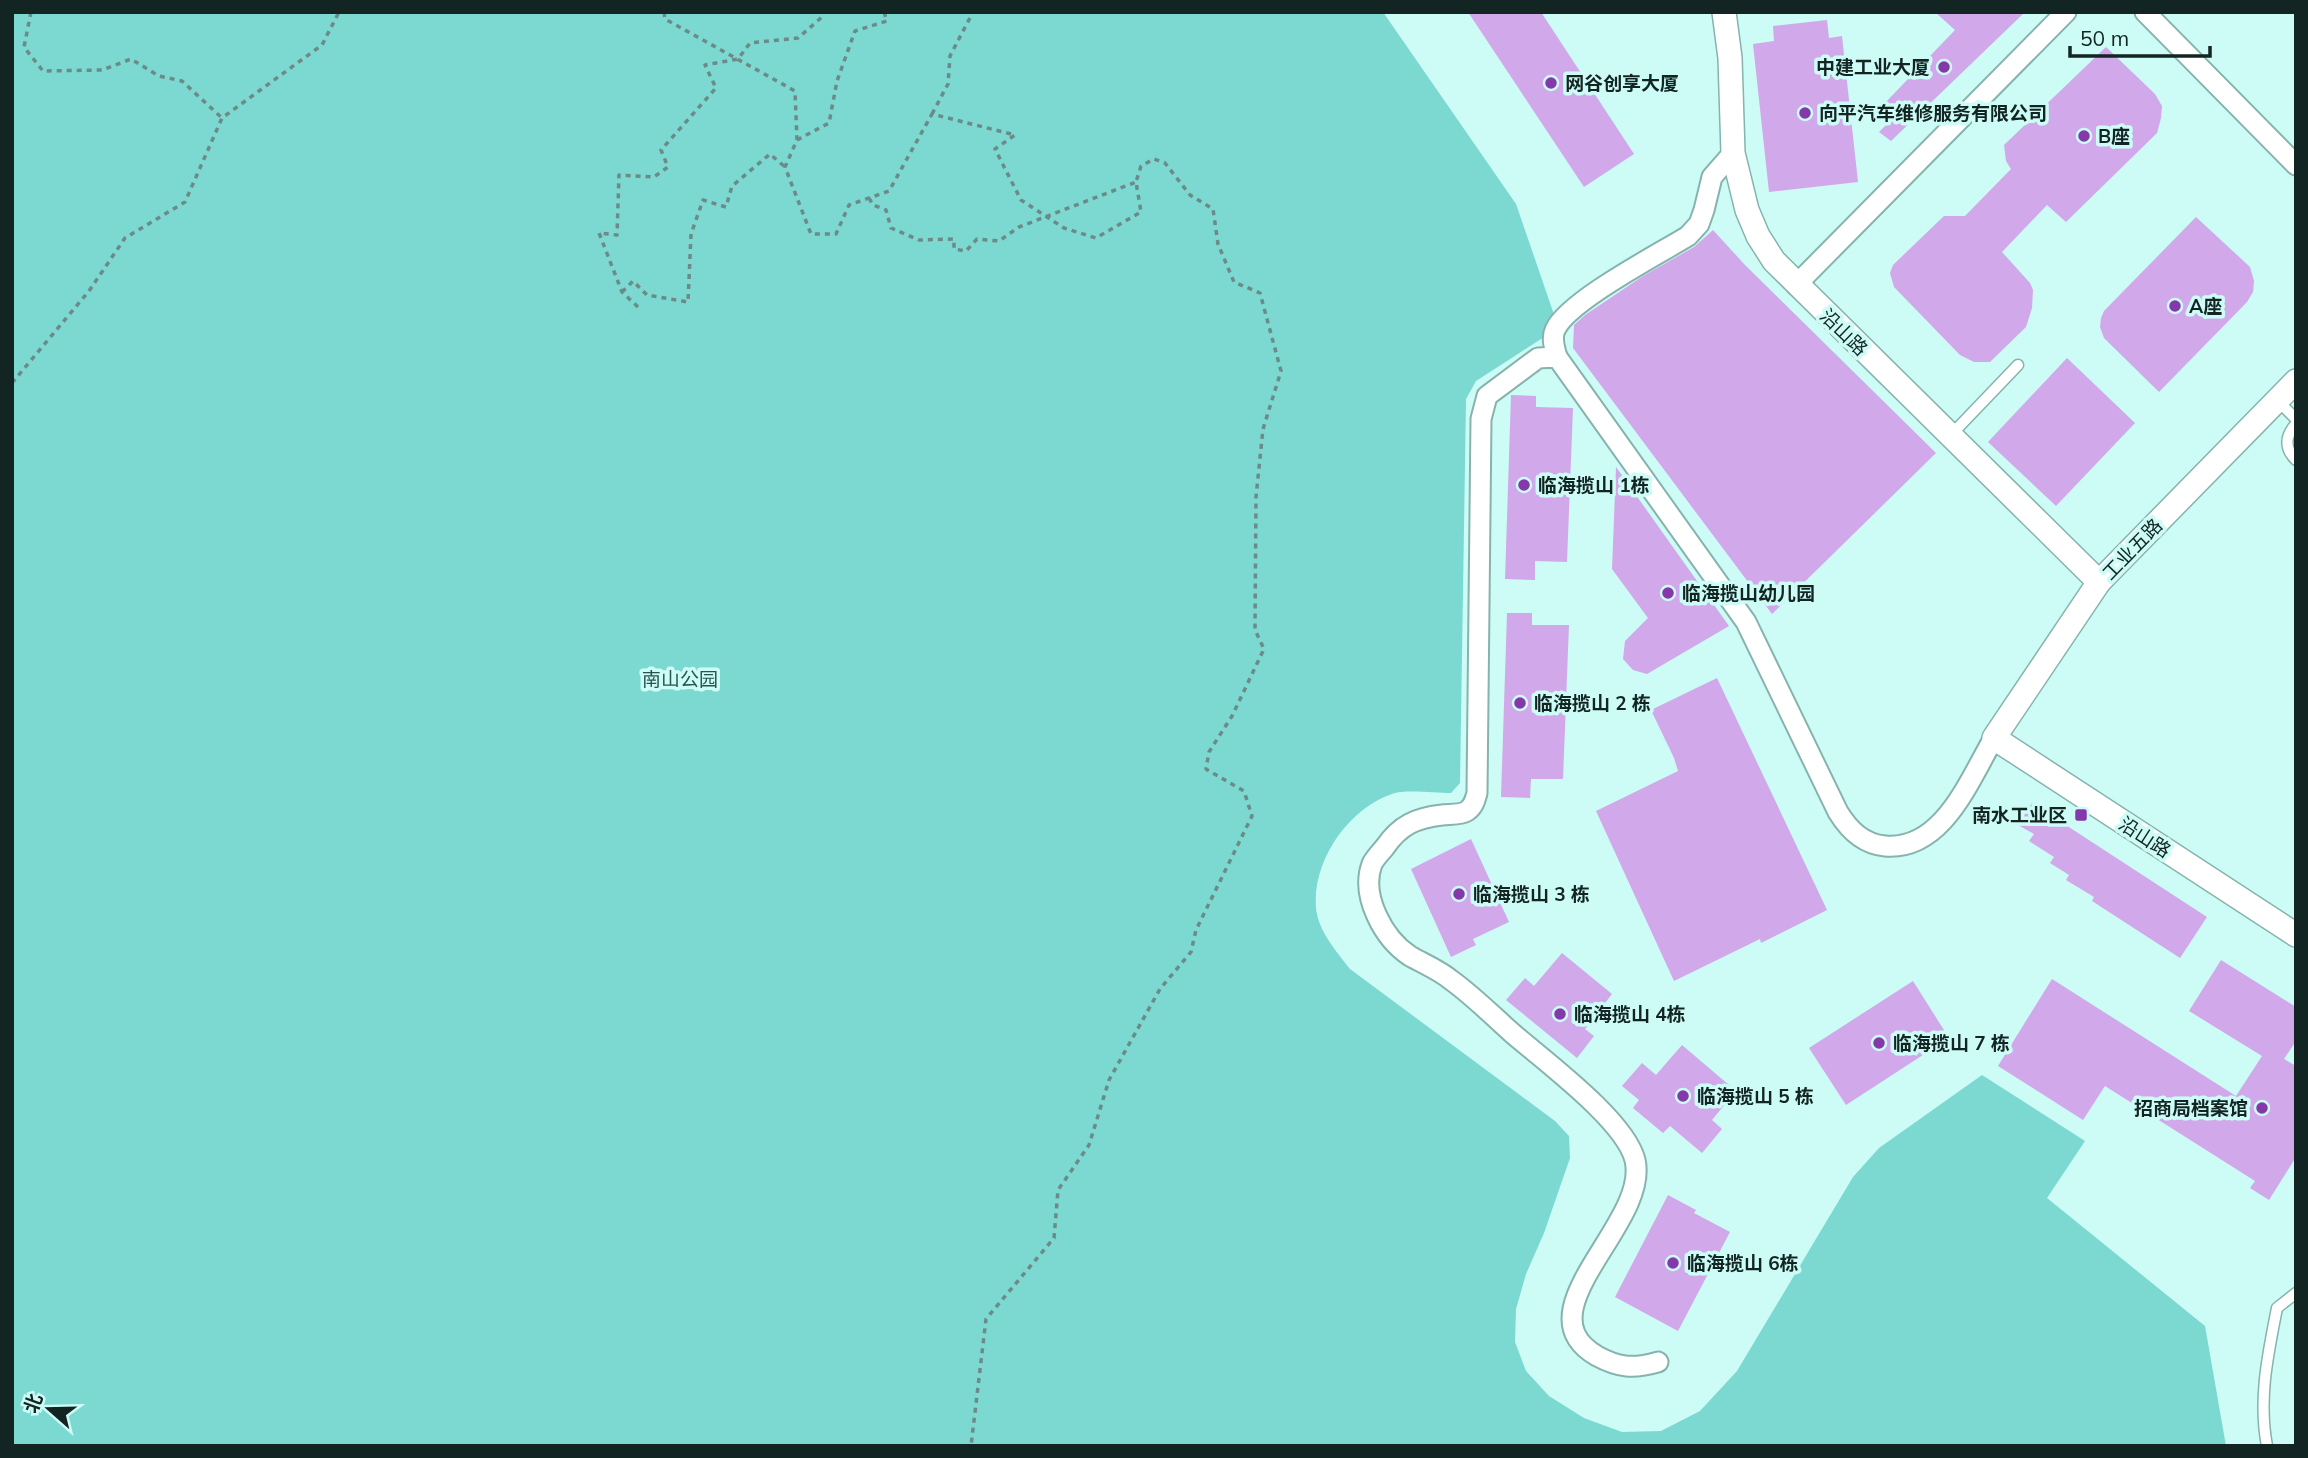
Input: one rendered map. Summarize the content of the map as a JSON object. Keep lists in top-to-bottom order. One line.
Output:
{"streets":{"street":["沿山路","工业五路"]},"crossings":[["沿山路","工业五路"]],"parks":["南山公园"],"places":{"other":["中建工业大厦","网谷创享大厦","向平汽车维修服务有限公司","B座","A座","临海揽山 1栋","临海揽山幼儿园","临海揽山 2 栋","临海揽山 3 栋","临海揽山 4栋","临海揽山 7 栋","临海揽山 5 栋","招商局档案馆","临海揽山 6栋"],"transit":["南水工业区"]},"scale_bar":"50 m","north":"left"}
